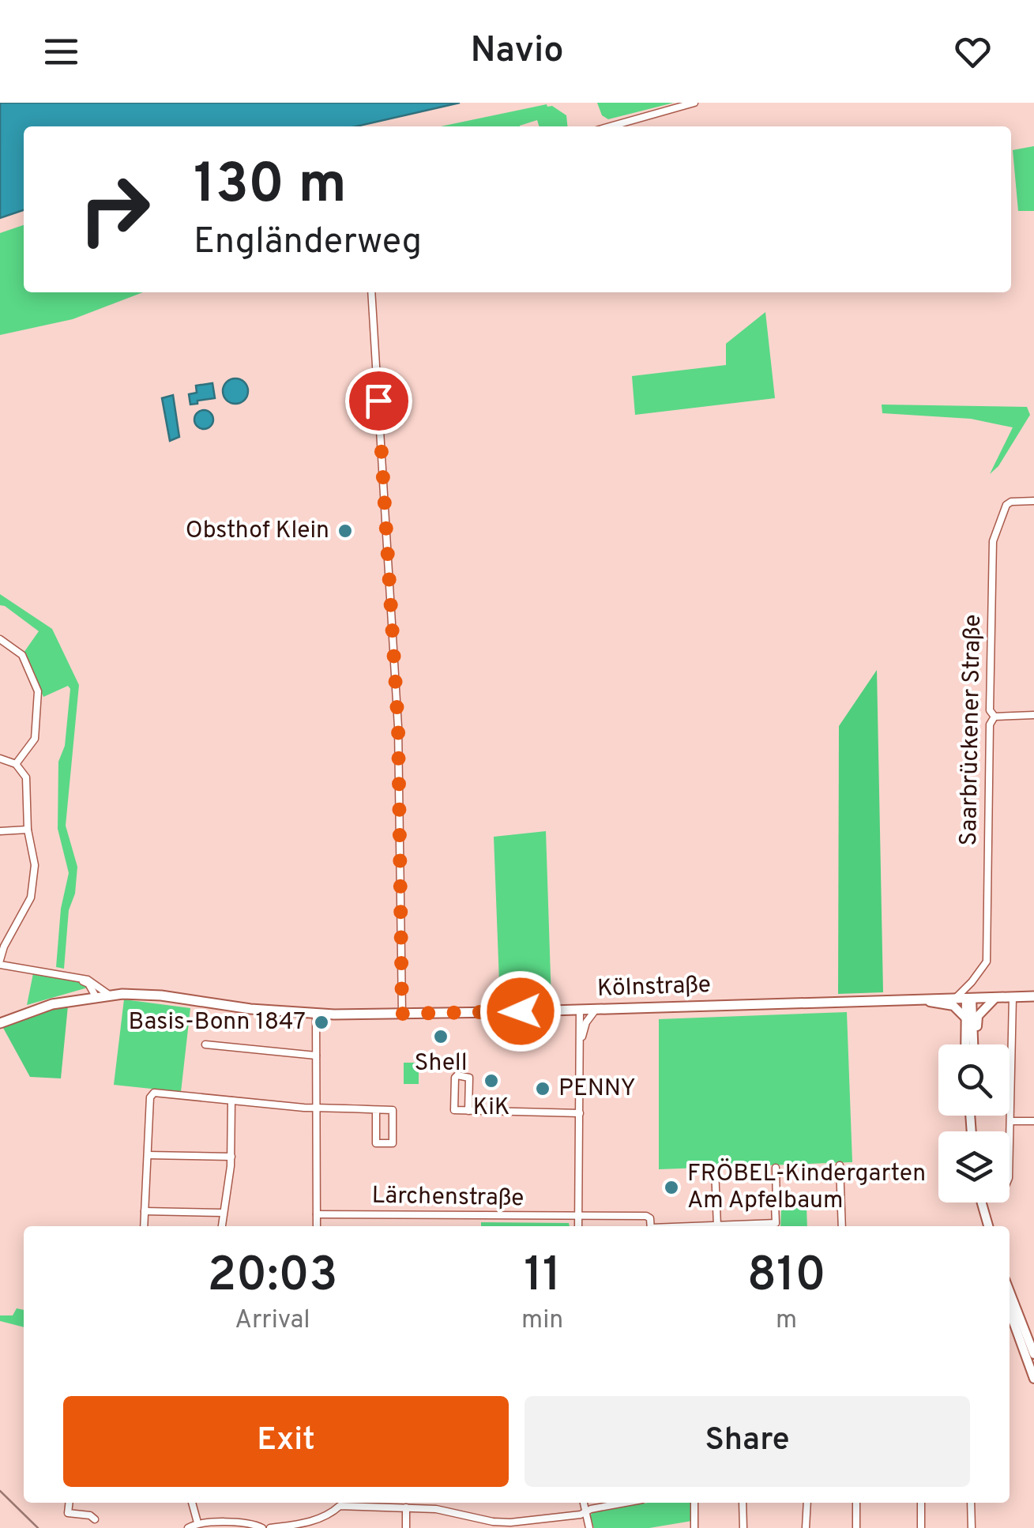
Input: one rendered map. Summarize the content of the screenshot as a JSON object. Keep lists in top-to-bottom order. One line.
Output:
{"streets":{"main road":["Kölnstraße"],"street":["Saarbrückener Straße","Lärchenstraße"]},"crossings":[["Saarbrückener Straße","Kölnstraße"]],"places":["Obsthof Klein","Basis-Bonn 1847","Shell","KiK","PENNY","FRÖBEL-Kindergarten Am Apfelbaum"],"page":{"header":"Navio","turn":["130 m","Engländerweg"],"eta":["20:03","Arrival","11","min","810","m"],"buttons":["Exit","Share"]}}
